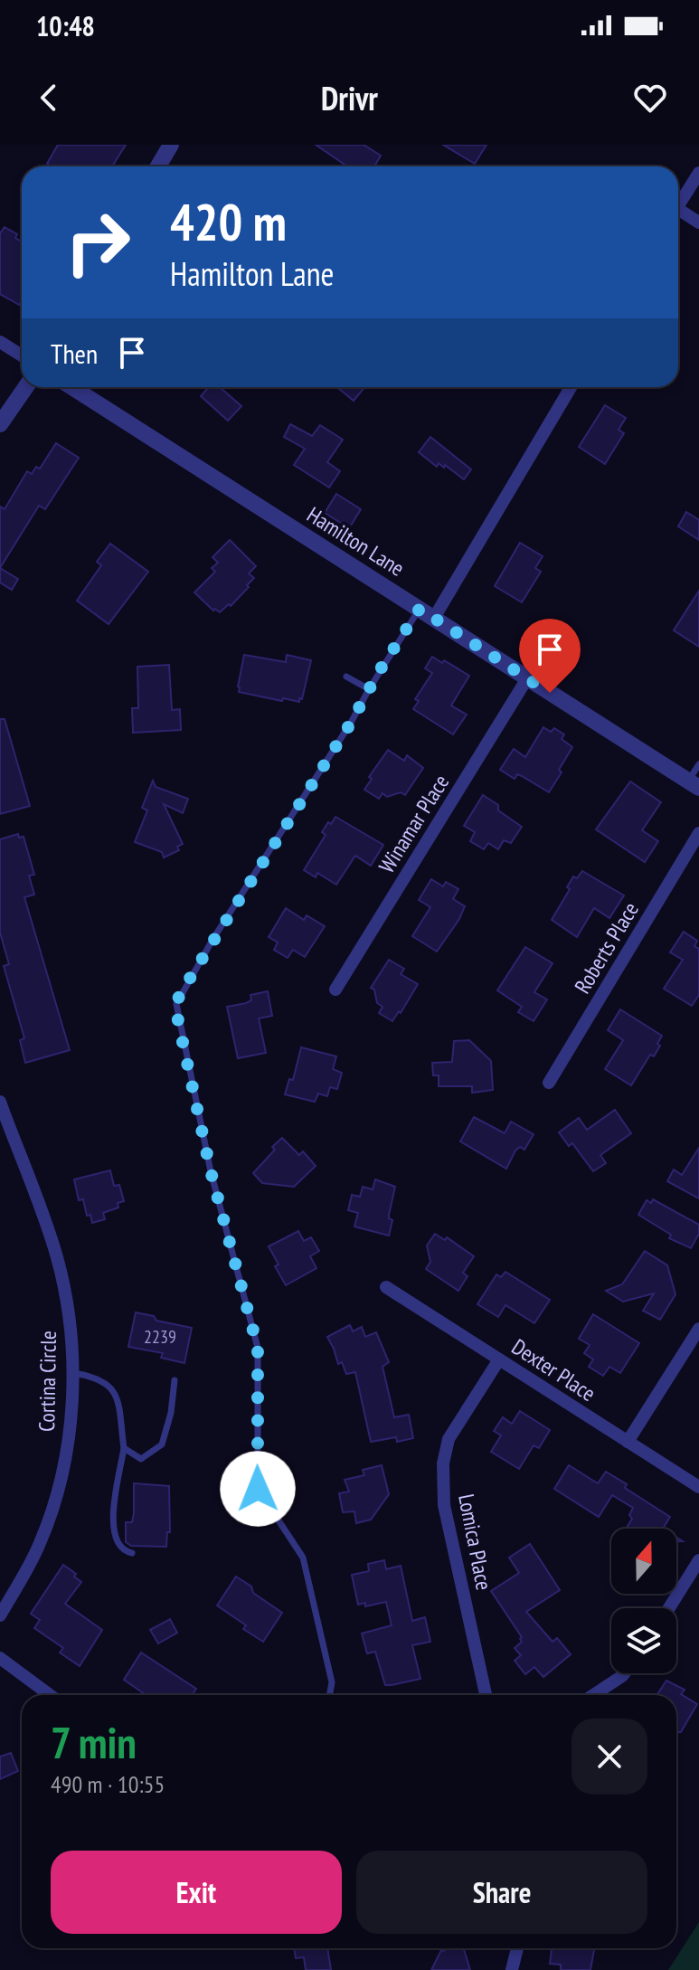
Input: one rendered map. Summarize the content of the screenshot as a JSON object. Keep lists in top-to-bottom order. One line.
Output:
{"streets":{"street":["Hamilton Lane","Winamar Place","Roberts Place","Dexter Place","Cortina Circle","Lomica Place"]},"crossings":[["Hamilton Lane","Winamar Place"],["Dexter Place","Lomica Place"]],"house_numbers":["2239"],"north":"top","page":{"status":"10:48","header":"Drivr","turn":["420 m","Hamilton Lane"],"then":"Then","heading":["7 min","490 m · 10:55"],"buttons":["Exit","Share"]}}
